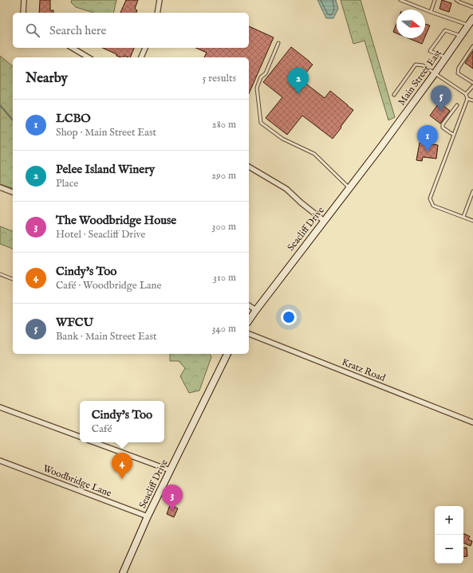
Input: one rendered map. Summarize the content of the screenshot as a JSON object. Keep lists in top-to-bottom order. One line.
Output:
{"streets":{"main road":["Main Street East","Seacliff Drive"],"street":["Kratz Road","Woodbridge Lane"]},"crossings":[["Main Street East","Seacliff Drive"],["Seacliff Drive","Woodbridge Lane"]],"north":"right","page":{"search":"Search here","heading":["Nearby","5 results"],"pins":["2","5","1","4","3"],"list":[{"mark":"1","name":"LCBO","note":"Shop · Main Street East","value":"280 m"},{"mark":"2","name":"Pelee Island Winery","note":"Place","value":"290 m"},{"mark":"3","name":"The Woodbridge House","note":"Hotel · Seacliff Drive","value":"300 m"},{"mark":"4","name":"Cindy's Too","note":"Café · Woodbridge Lane","value":"310 m"},{"mark":"5","name":"WFCU","note":"Bank · Main Street East","value":"340 m"}],"popup":["Cindy's Too","Café"],"map_buttons":["+","−"]}}
